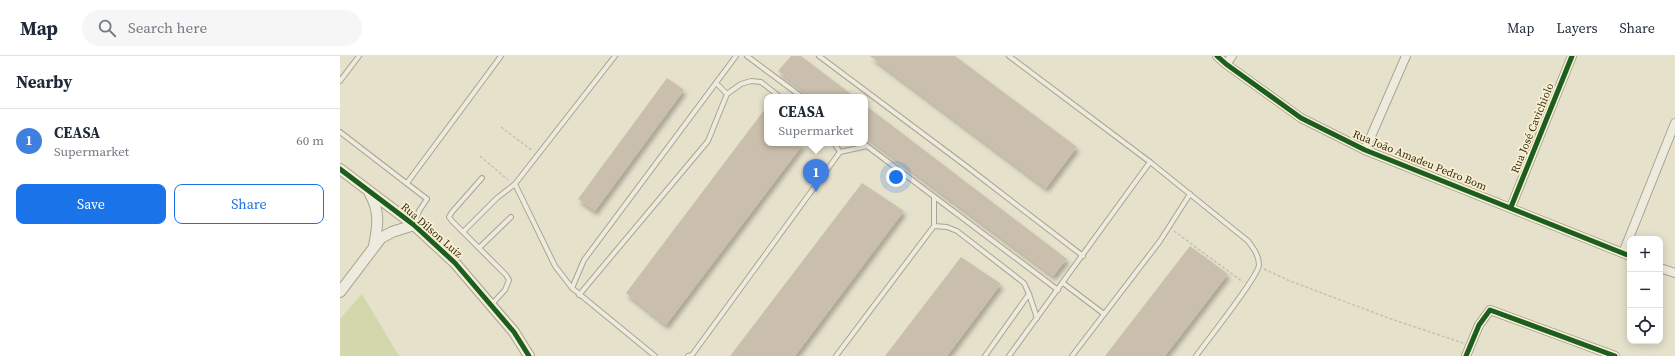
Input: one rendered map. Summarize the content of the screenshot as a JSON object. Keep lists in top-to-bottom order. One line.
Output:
{"streets":{"street":["Rua José Cavichiolo","Rua João Amadeu Pedro Bom","Rua Dilson Luiz"]},"crossings":[["Rua José Cavichiolo","Rua João Amadeu Pedro Bom"]],"page":{"header":"Map","search":"Search here","nav":["Map","Layers","Share"],"heading":"Nearby","popup":["CEASA","Supermarket"],"list":[{"mark":"1","name":"CEASA","note":"Supermarket","value":"60 m"}],"pins":"1","buttons":["Save","Share"],"map_buttons":["+","−"]}}
